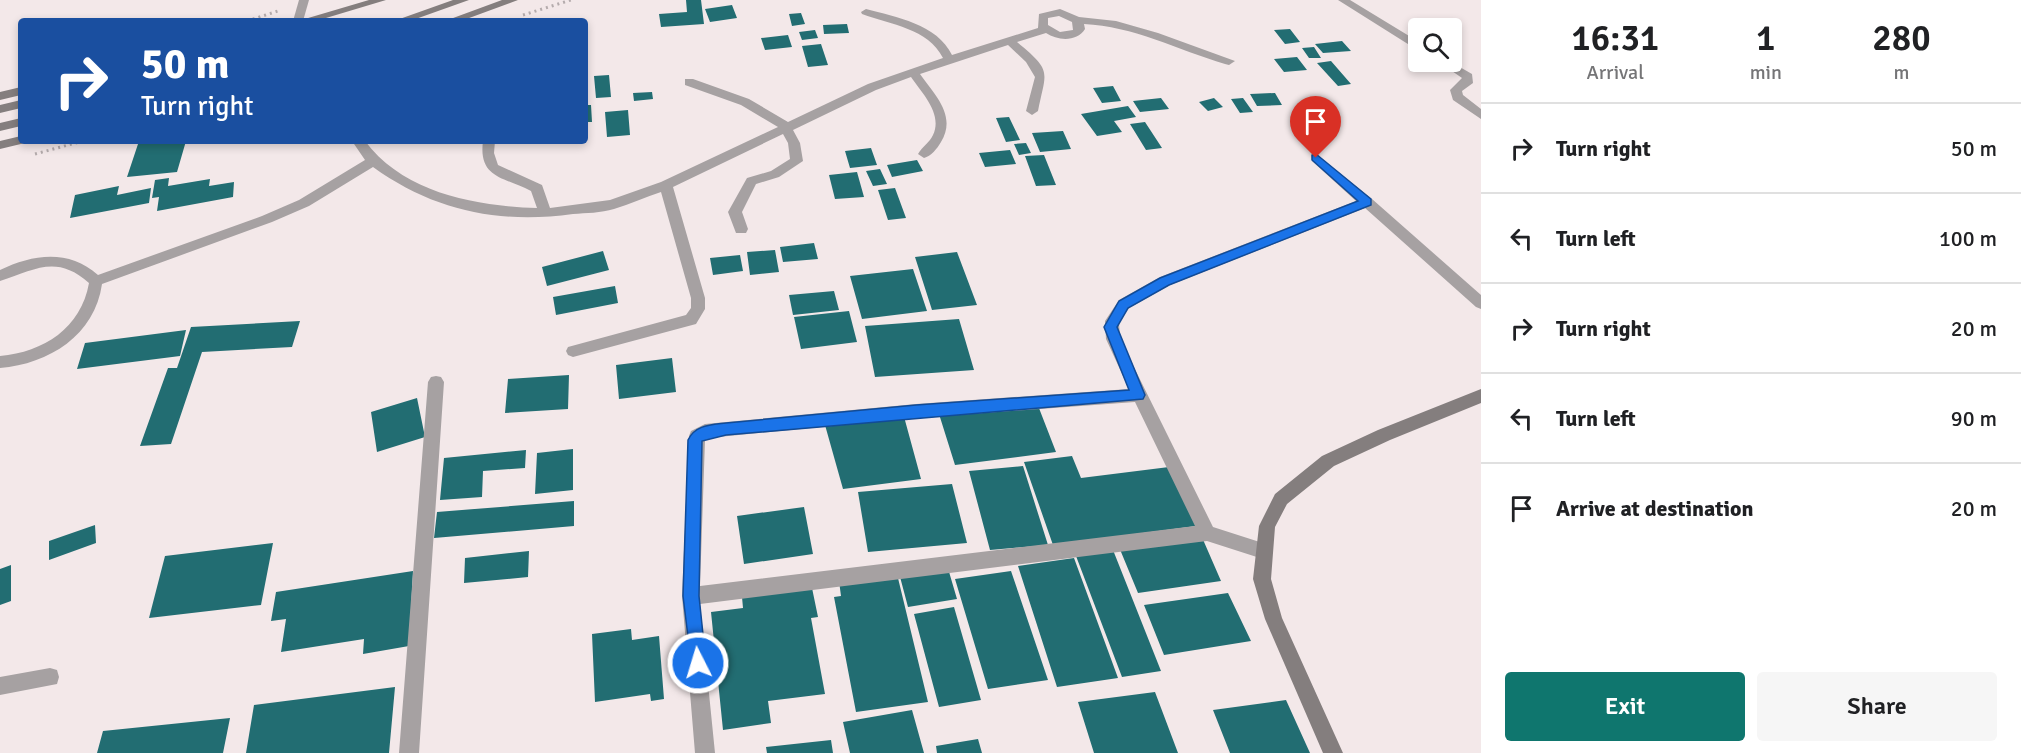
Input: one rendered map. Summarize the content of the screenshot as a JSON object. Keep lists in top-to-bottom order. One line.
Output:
{"page":{"eta":["16:31","Arrival","1","min","280","m"],"turn":["50 m","Turn right"],"list":[{"name":"Turn right","value":"50 m"},{"name":"Turn left","value":"100 m"},{"name":"Turn right","value":"20 m"},{"name":"Turn left","value":"90 m"},{"name":"Arrive at destination","value":"20 m"}],"buttons":["Exit","Share"]}}
